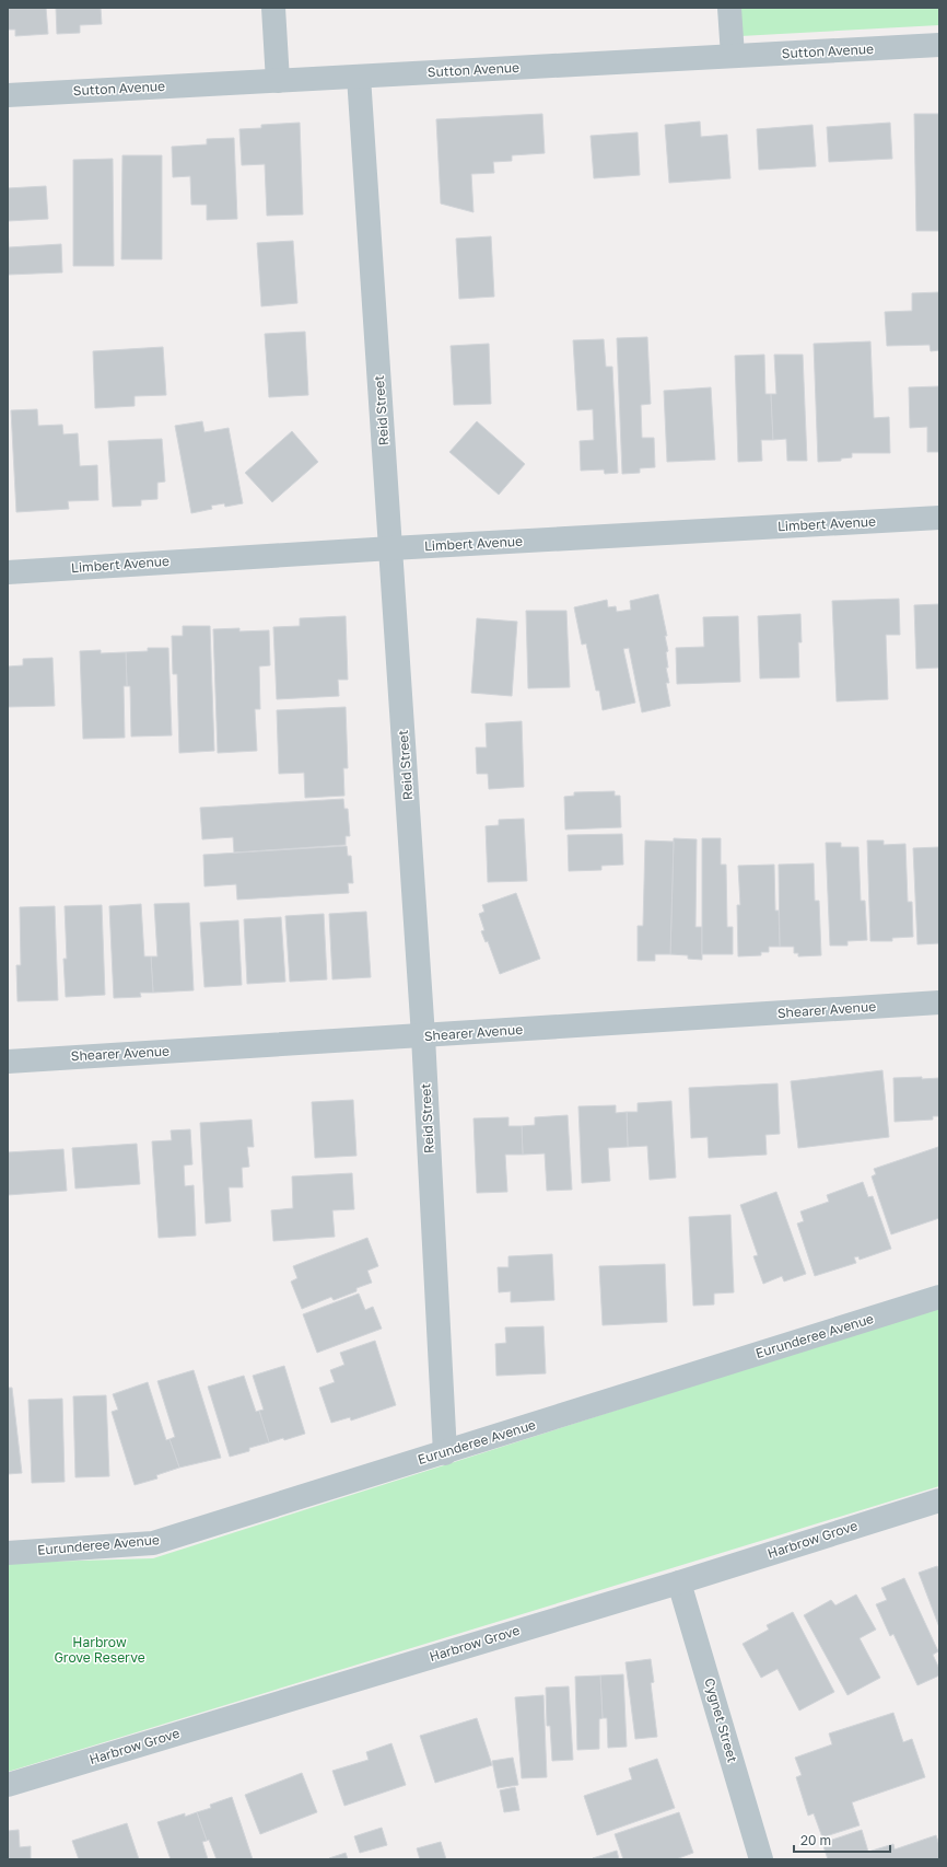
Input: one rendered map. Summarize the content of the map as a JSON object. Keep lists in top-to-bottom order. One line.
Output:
{"streets":{"street":["Sutton Avenue","Reid Street","Limbert Avenue","Shearer Avenue","Eurunderee Avenue","Harbrow Grove","Cygnet Street"]},"crossings":[["Sutton Avenue","Reid Street"],["Reid Street","Limbert Avenue"],["Reid Street","Shearer Avenue"],["Reid Street","Eurunderee Avenue"],["Harbrow Grove","Cygnet Street"]],"parks":["Harbrow Grove Reserve"],"scale_bar":"20 m"}
